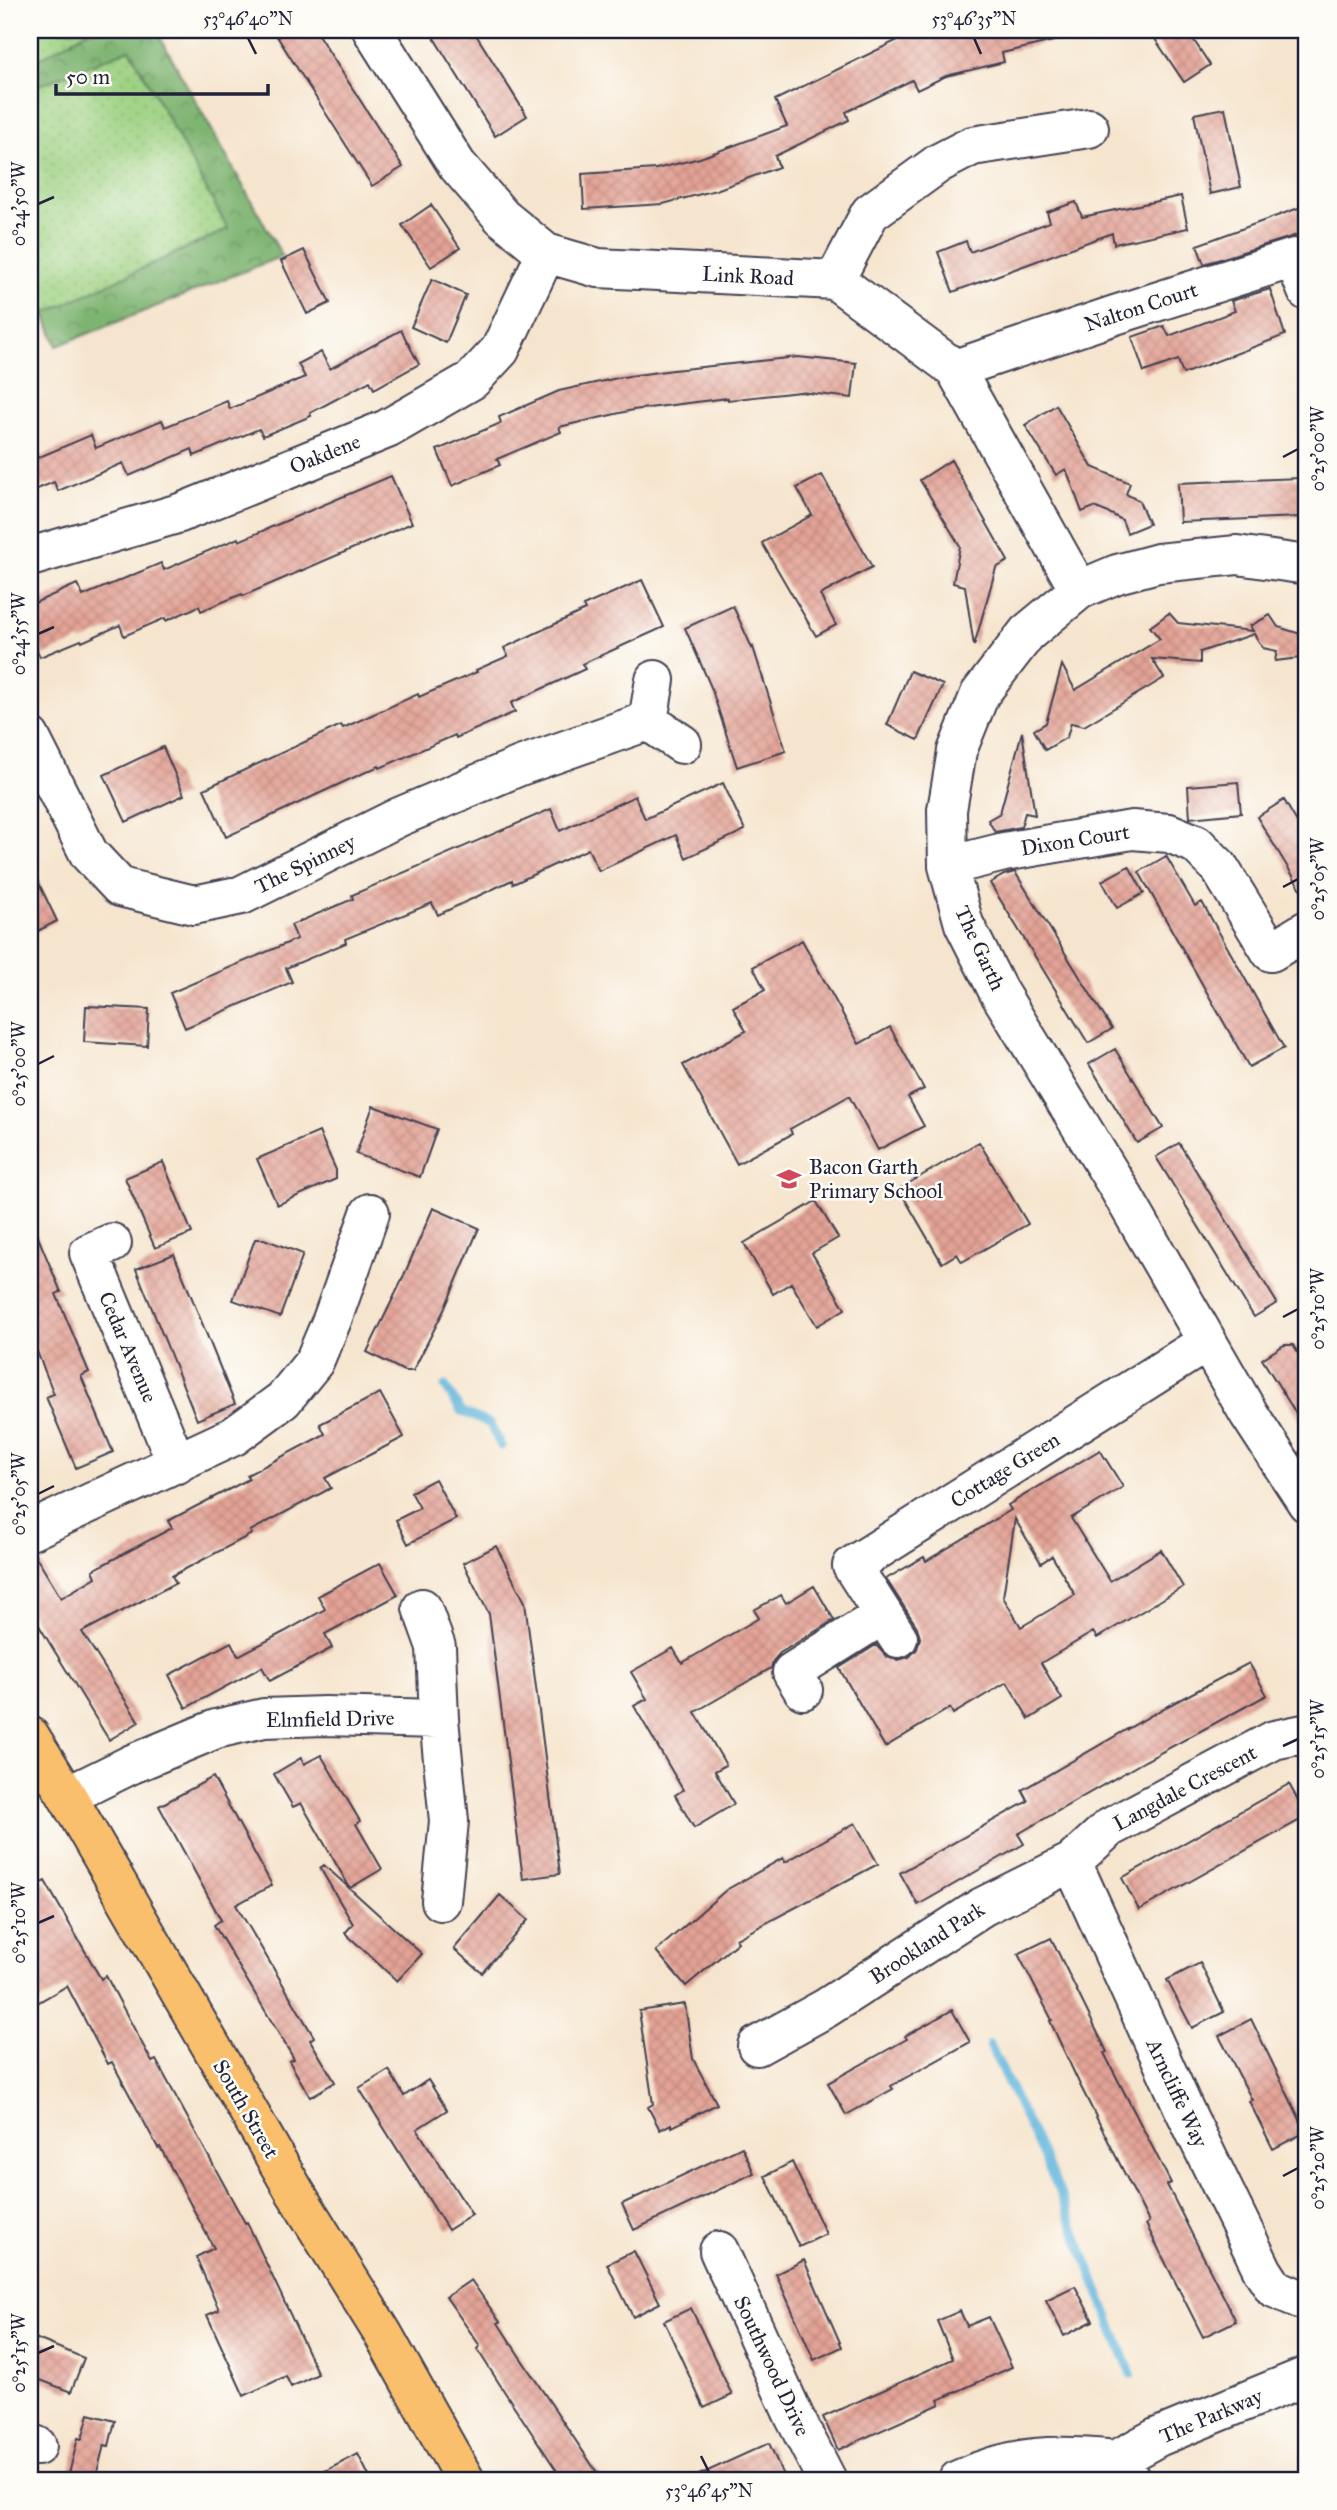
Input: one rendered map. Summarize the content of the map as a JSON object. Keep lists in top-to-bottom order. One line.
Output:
{"streets":{"main road":["South Street"],"street":["Link Road","Nalton Court","Oakdene","Dixon Court","The Spinney","The Garth","Cedar Avenue","Cottage Green","Elmfield Drive","Langdale Crescent","Brookland Park","Arncliffe Way","Southwood Drive","The Parkway"]},"crossings":[["Link Road","Oakdene"],["Dixon Court","The Garth"],["The Garth","Cottage Green"],["Elmfield Drive","South Street"],["Langdale Crescent","Brookland Park"],["Langdale Crescent","Arncliffe Way"],["Brookland Park","Arncliffe Way"]],"places":{"school or university":["Bacon Garth Primary School"]},"scale_bar":"50 m","coordinates":["53°46'40\"N","53°46'35\"N","0°24'50\"W","0°25'00\"W","0°24'55\"W","0°25'05\"W","0°25'10\"W","0°25'15\"W","0°25'20\"W","53°46'45\"N"]}
